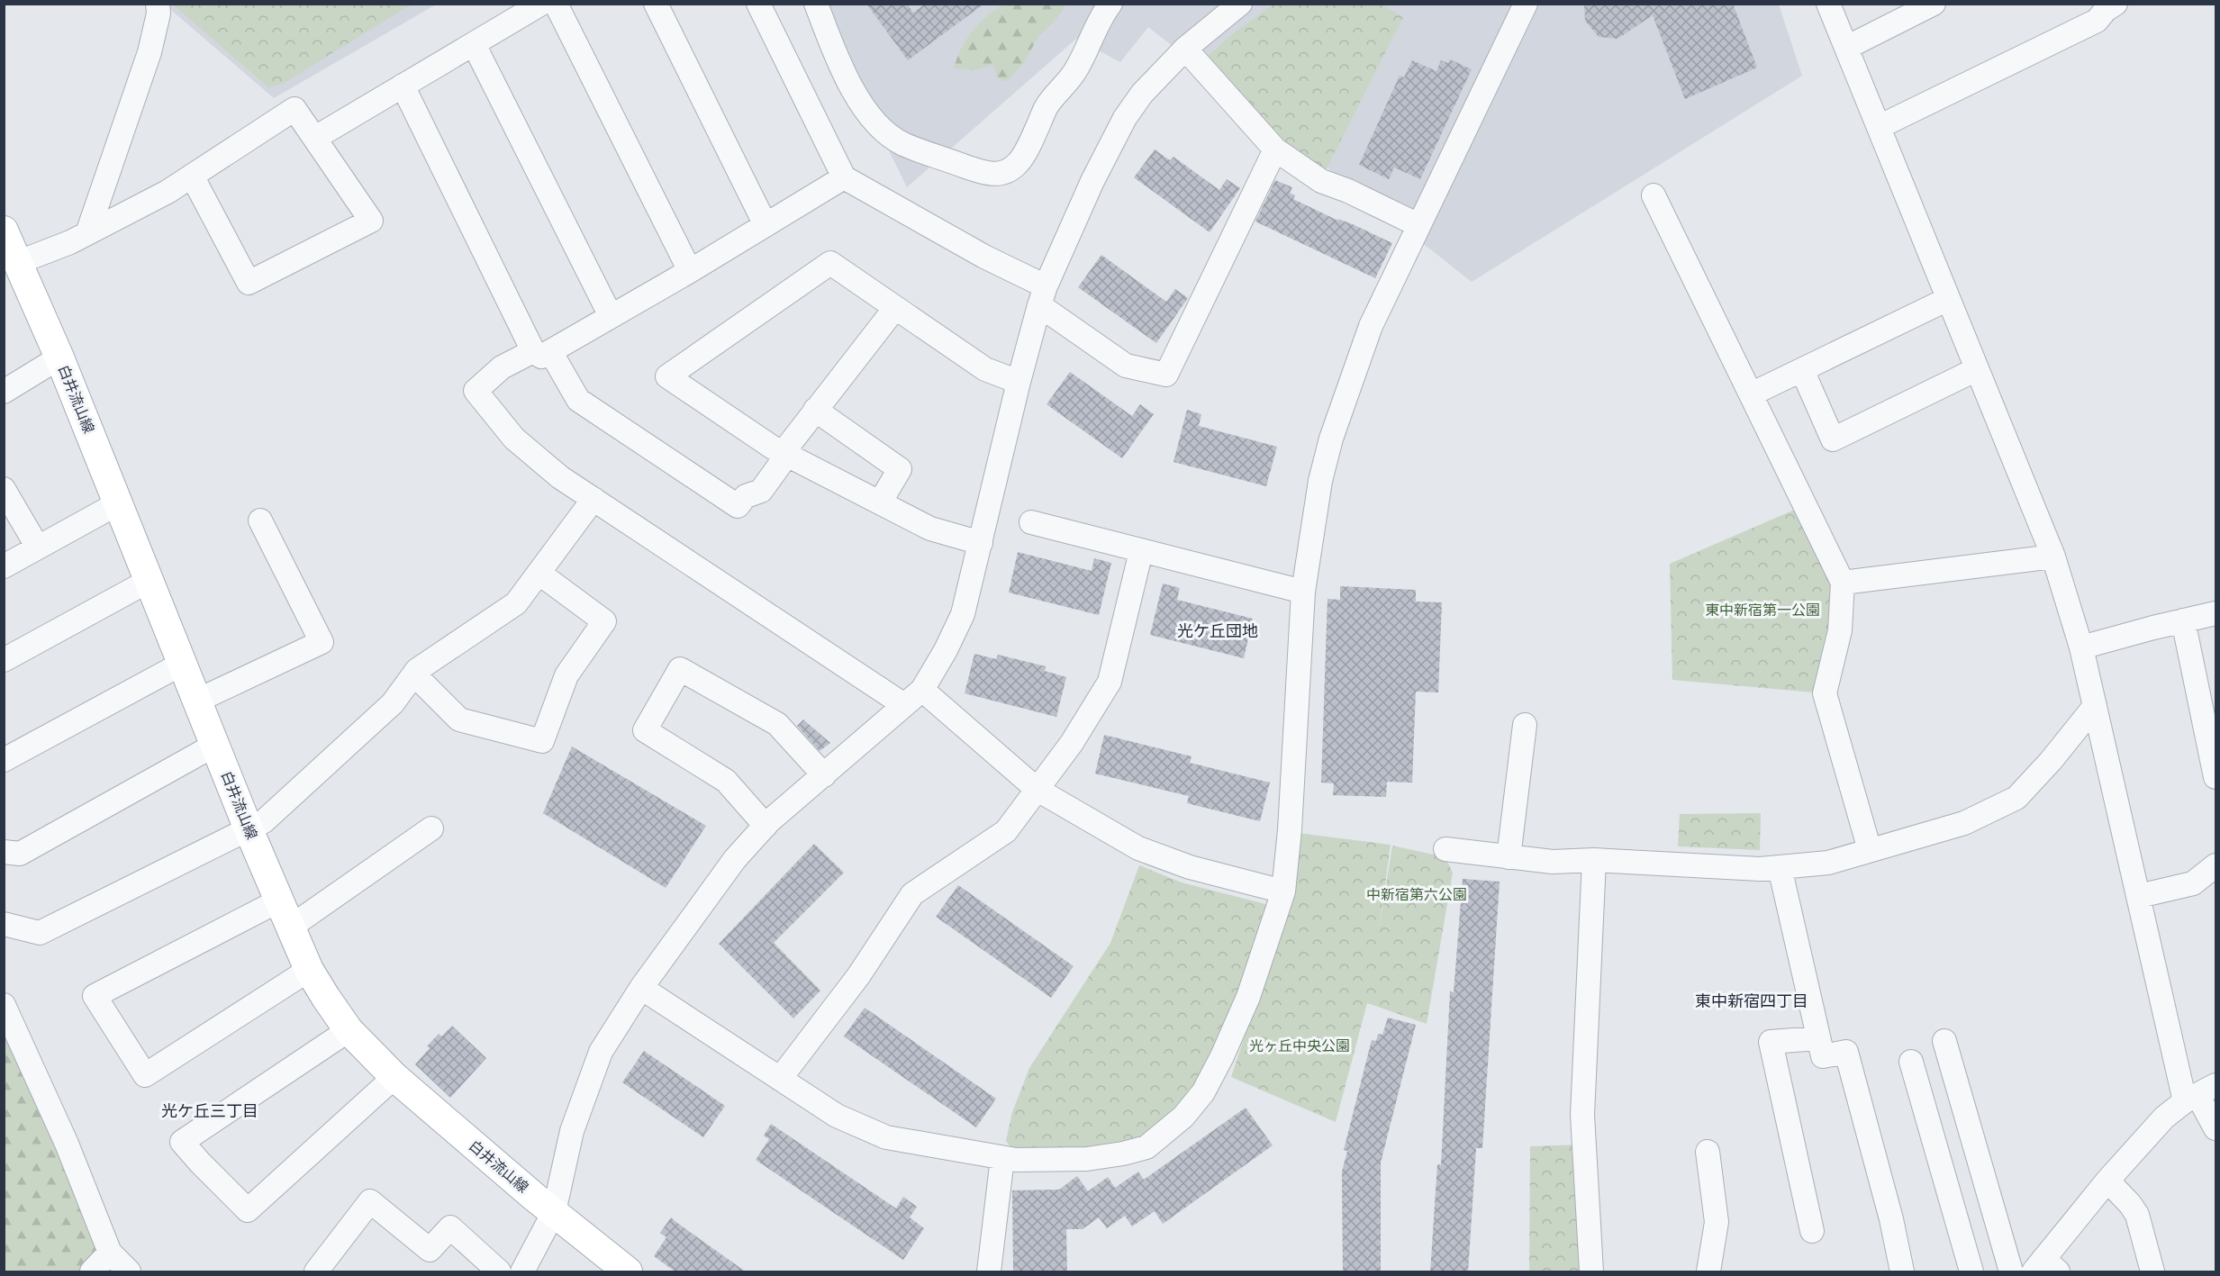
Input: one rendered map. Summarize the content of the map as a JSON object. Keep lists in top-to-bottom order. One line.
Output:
{"streets":{"main road":["白井流山線"]},"districts":["光ケ丘団地","東中新宿四丁目","光ケ丘三丁目"],"parks":["東中新宿第一公園","中新宿第六公園","光ヶ丘中央公園"]}
